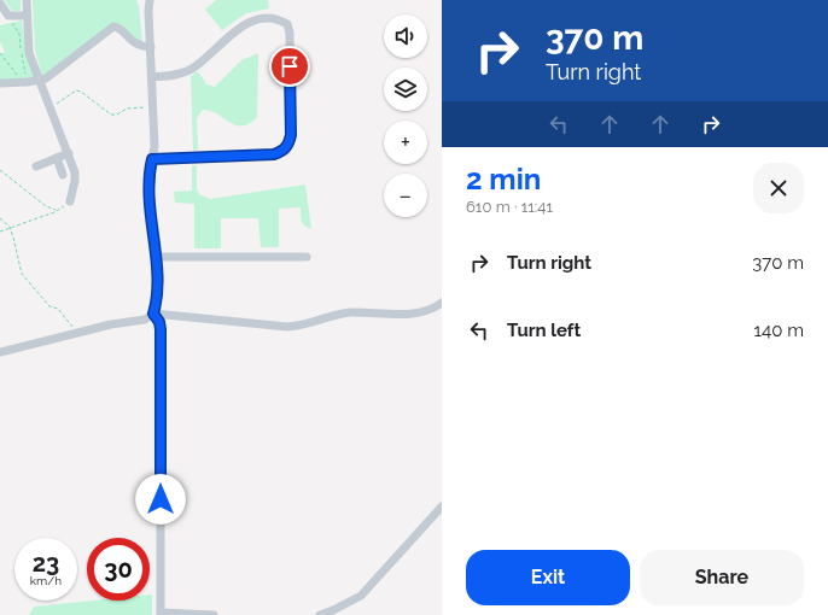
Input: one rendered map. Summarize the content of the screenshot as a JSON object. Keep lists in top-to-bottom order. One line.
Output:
{"page":{"turn":["370 m","Turn right"],"map_buttons":["+","−"],"heading":["2 min","610 m · 11:41"],"list":[{"name":"Turn right","value":"370 m"},{"name":"Turn left","value":"140 m"}],"speed":"23 km/h","limit":"30","buttons":["Exit","Share"]}}
